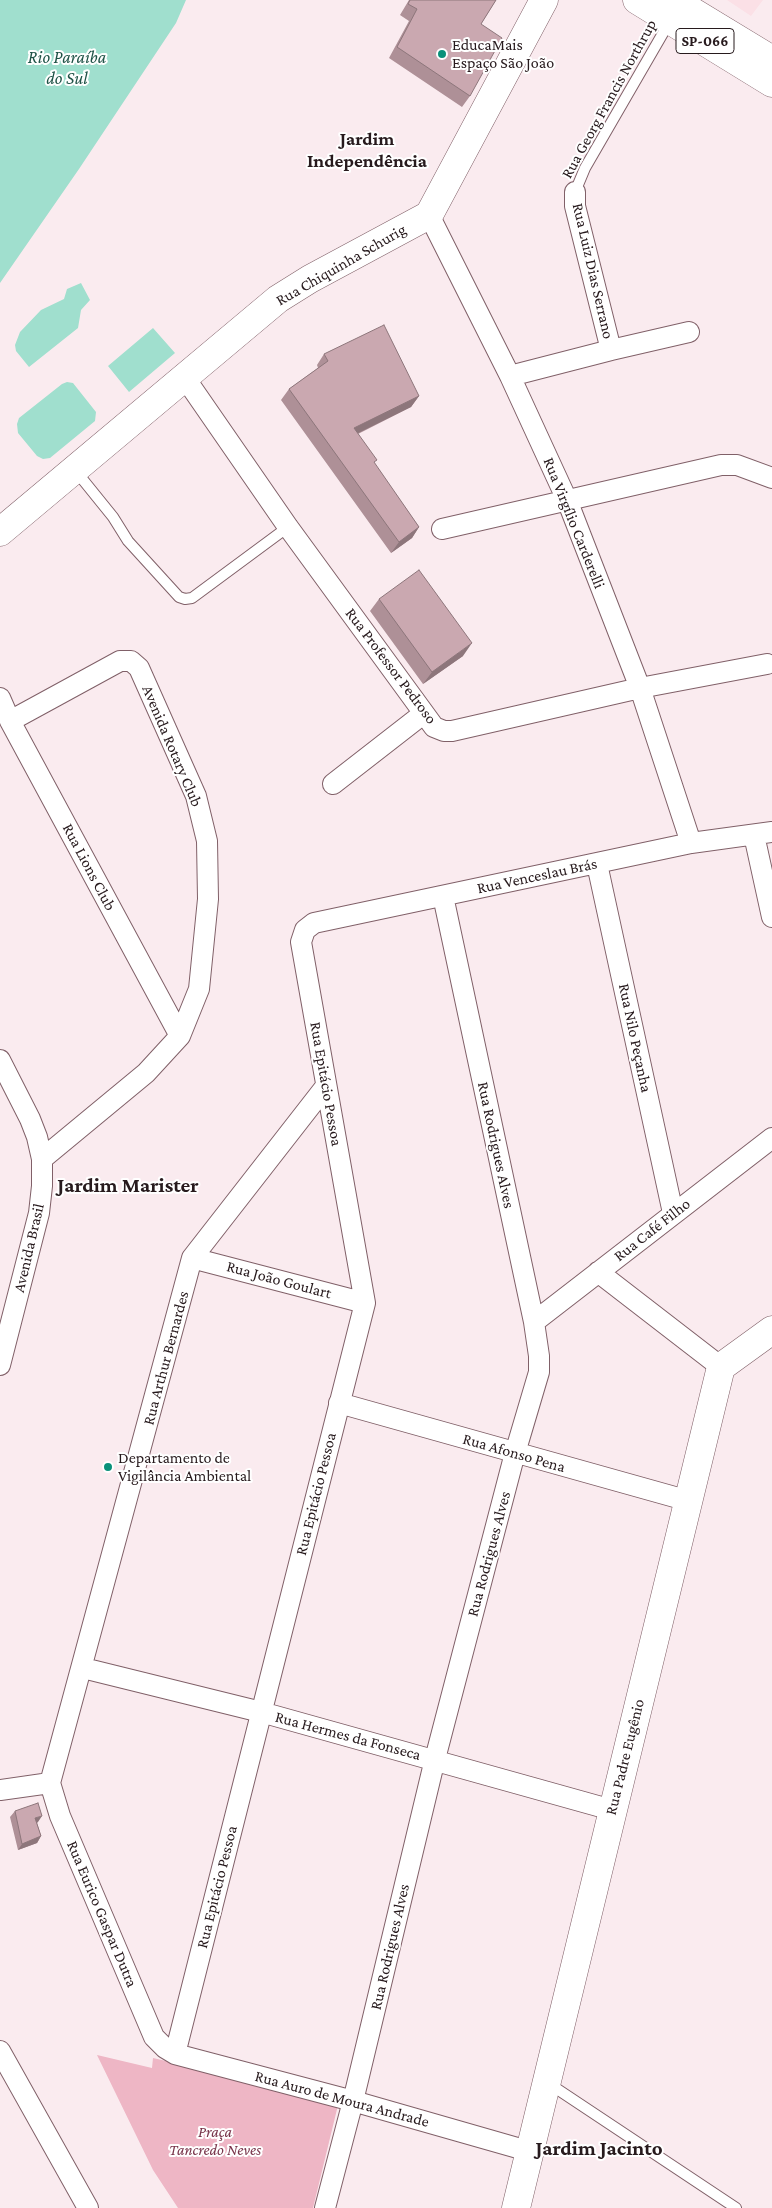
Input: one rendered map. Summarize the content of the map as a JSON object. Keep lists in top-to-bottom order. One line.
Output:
{"streets":{"main road":["SP-066","Rua Chiquinha Schurig","Rua Padre Eugênio"],"street":["Rua Luiz Dias Serrano","Rua Virgílio Carderelli","Rua Professor Pedroso","Avenida Rotary Club","Rua Lions Club","Rua Venceslau Brás","Rua Nilo Peçanha","Rua Epitácio Pessoa","Rua Rodrigues Alves","Rua Café Filho","Avenida Brasil","Rua João Goulart","Rua Arthur Bernardes","Rua Afonso Pena","Rua Hermes da Fonseca","Rua Eurico Gaspar Dutra","Rua Auro de Moura Andrade"],"lane":["Rua Georg Francis Northrup"]},"crossings":[["SP-066","Rua Georg Francis Northrup"],["Rua Georg Francis Northrup","Rua Luiz Dias Serrano"],["Rua Chiquinha Schurig","Rua Virgílio Carderelli"],["Rua Chiquinha Schurig","Rua Professor Pedroso"],["Rua Luiz Dias Serrano","Rua Virgílio Carderelli"],["Rua Virgílio Carderelli","Rua Professor Pedroso"],["Rua Virgílio Carderelli","Rua Venceslau Brás"],["Avenida Rotary Club","Rua Lions Club"],["Avenida Rotary Club","Avenida Brasil"],["Rua Venceslau Brás","Rua Nilo Peçanha"],["Rua Venceslau Brás","Rua Epitácio Pessoa"],["Rua Venceslau Brás","Rua Rodrigues Alves"],["Rua Nilo Peçanha","Rua Café Filho"],["Rua Epitácio Pessoa","Rua João Goulart"],["Rua Epitácio Pessoa","Rua Arthur Bernardes"],["Rua Epitácio Pessoa","Rua Afonso Pena"],["Rua Epitácio Pessoa","Rua Hermes da Fonseca"],["Rua Epitácio Pessoa","Rua Eurico Gaspar Dutra"],["Rua Epitácio Pessoa","Rua Auro de Moura Andrade"],["Rua Rodrigues Alves","Rua Café Filho"],["Rua Rodrigues Alves","Rua Afonso Pena"],["Rua Rodrigues Alves","Rua Hermes da Fonseca"],["Rua Rodrigues Alves","Rua Auro de Moura Andrade"],["Rua João Goulart","Rua Arthur Bernardes"],["Rua Arthur Bernardes","Rua Hermes da Fonseca"],["Rua Arthur Bernardes","Rua Eurico Gaspar Dutra"],["Rua Afonso Pena","Rua Padre Eugênio"],["Rua Hermes da Fonseca","Rua Padre Eugênio"],["Rua Padre Eugênio","Rua Auro de Moura Andrade"],["Rua Eurico Gaspar Dutra","Rua Auro de Moura Andrade"]],"districts":["Jardim Independência","Jardim Marister","Jardim Jacinto"],"water":["Rio Paraíba do Sul"],"parks":["Praça Tancredo Neves"],"places":["EducaMais Espaço São João","Departamento de Vigilância Ambiental"]}
